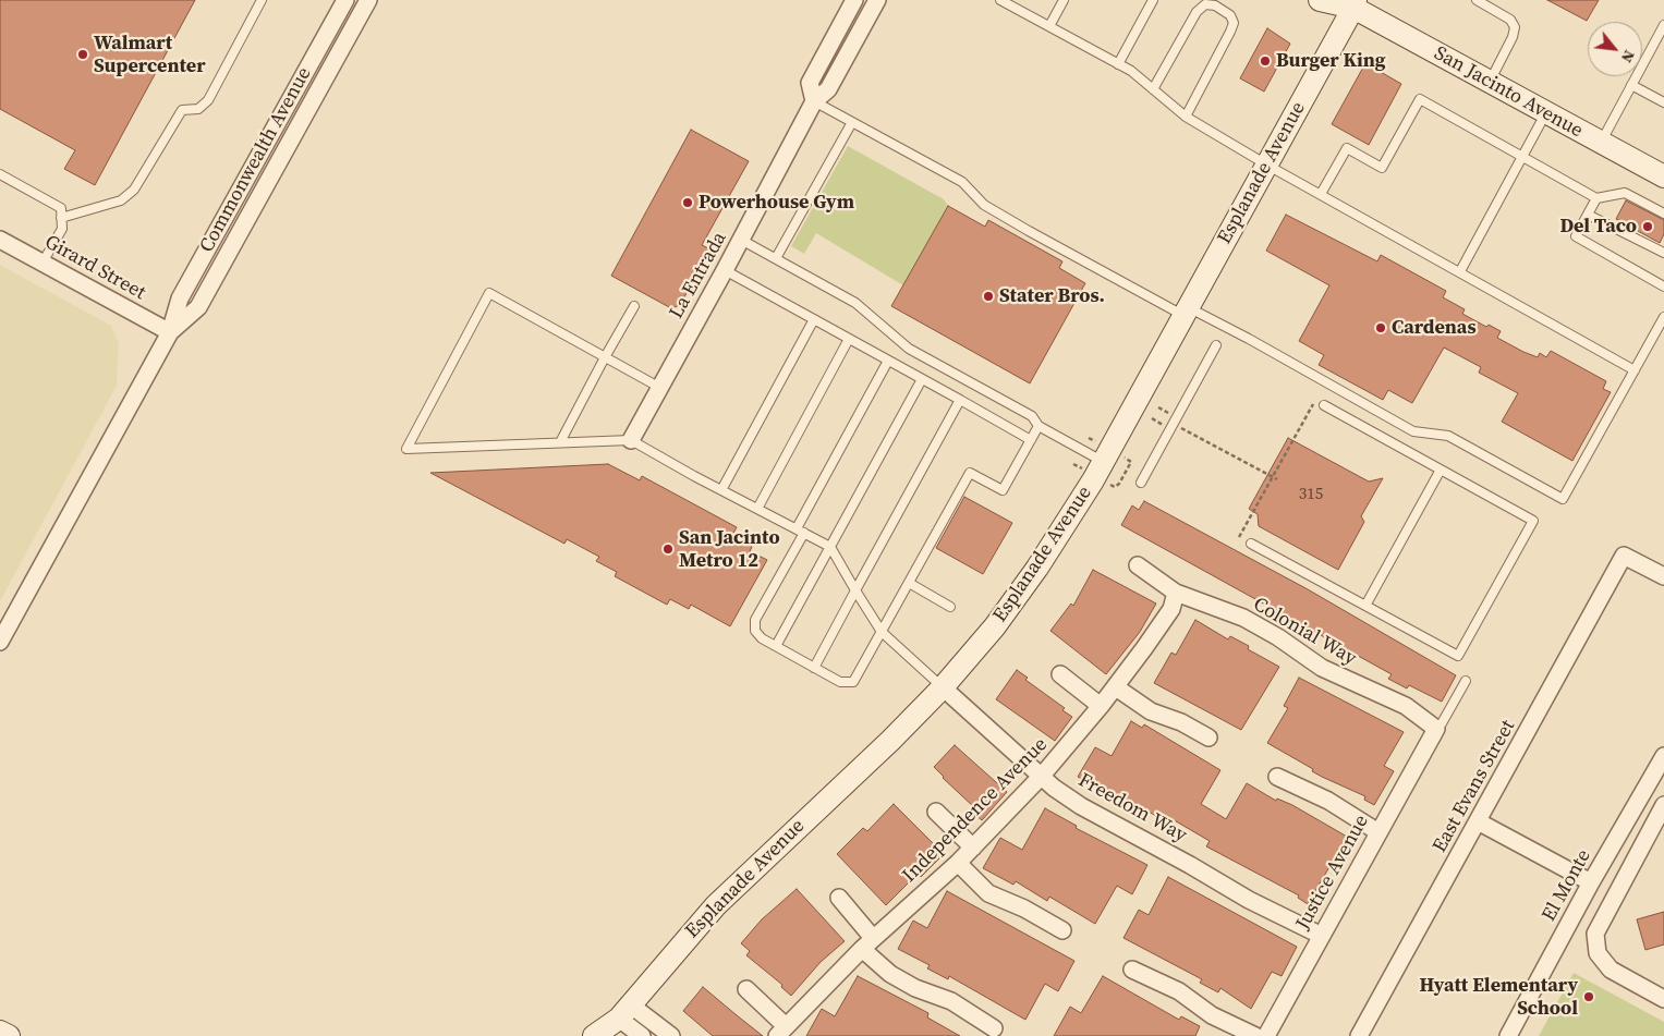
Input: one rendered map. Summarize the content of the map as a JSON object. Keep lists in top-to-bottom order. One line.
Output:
{"streets":{"main road":["San Jacinto Avenue","Esplanade Avenue"],"street":["Commonwealth Avenue","Girard Street","La Entrada","Colonial Way","East Evans Street","Freedom Way","Independence Avenue","Justice Avenue","El Monte"]},"crossings":[["San Jacinto Avenue","Esplanade Avenue"],["Commonwealth Avenue","Girard Street"],["Esplanade Avenue","Freedom Way"],["Colonial Way","Independence Avenue"],["Colonial Way","Justice Avenue"],["Freedom Way","Independence Avenue"],["Freedom Way","Justice Avenue"]],"places":["Walmart Supercenter","Burger King","Powerhouse Gym","Del Taco","Stater Bros.","Cardenas","San Jacinto Metro 12","Hyatt Elementary School"],"house_numbers":["315"],"north":"bottom right"}
